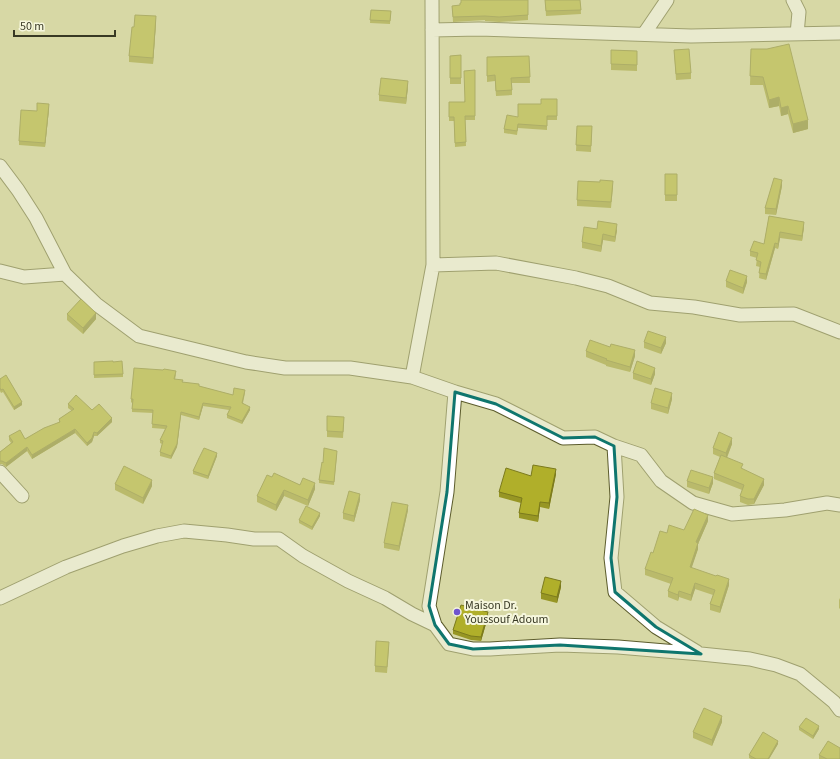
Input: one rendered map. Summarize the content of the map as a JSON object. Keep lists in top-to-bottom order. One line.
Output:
{"places":["Maison Dr. Youssouf Adoum"],"scale_bar":"50 m"}
